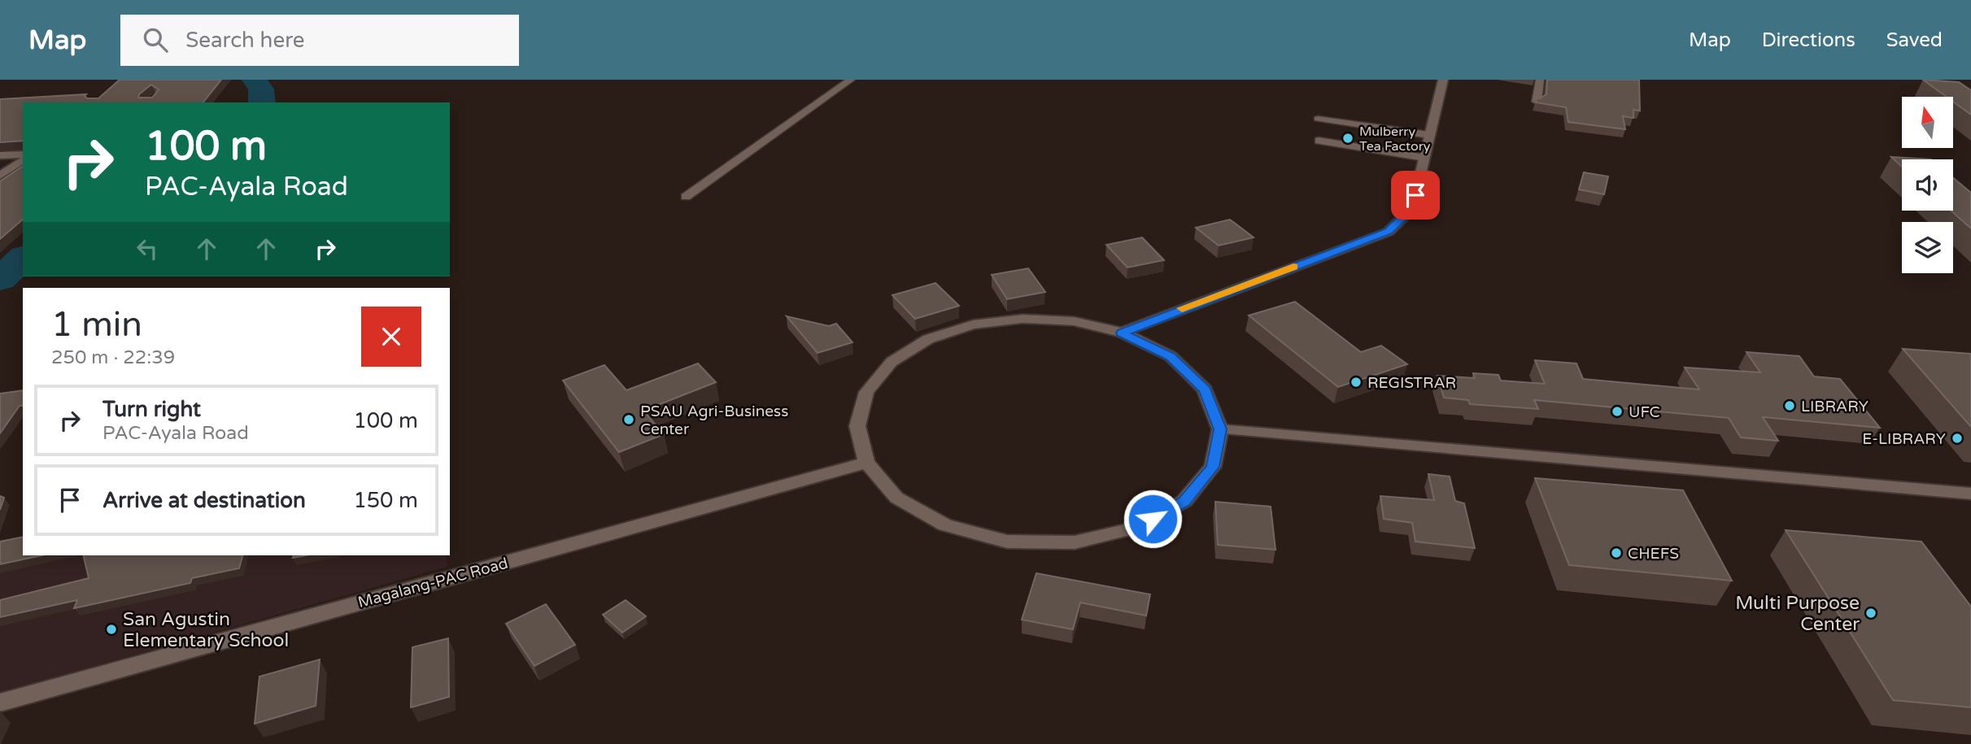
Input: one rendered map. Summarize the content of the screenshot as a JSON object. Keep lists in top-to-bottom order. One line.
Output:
{"streets":{"street":["Magalang-PAC Road"]},"places":["Mulberry Tea Factory","REGISTRAR","LIBRARY","UFC","PSAU Agri-Business Center","E-LIBRARY","CHEFS","Multi Purpose Center","San Agustin Elementary School"],"north":"top","page":{"header":"Map","search":"Search here","nav":["Map","Directions","Saved"],"turn":["100 m","PAC-Ayala Road"],"heading":["1 min","250 m · 22:39"],"list":[{"name":"Turn right","note":"PAC-Ayala Road","value":"100 m"},{"name":"Arrive at destination","value":"150 m"}]}}
